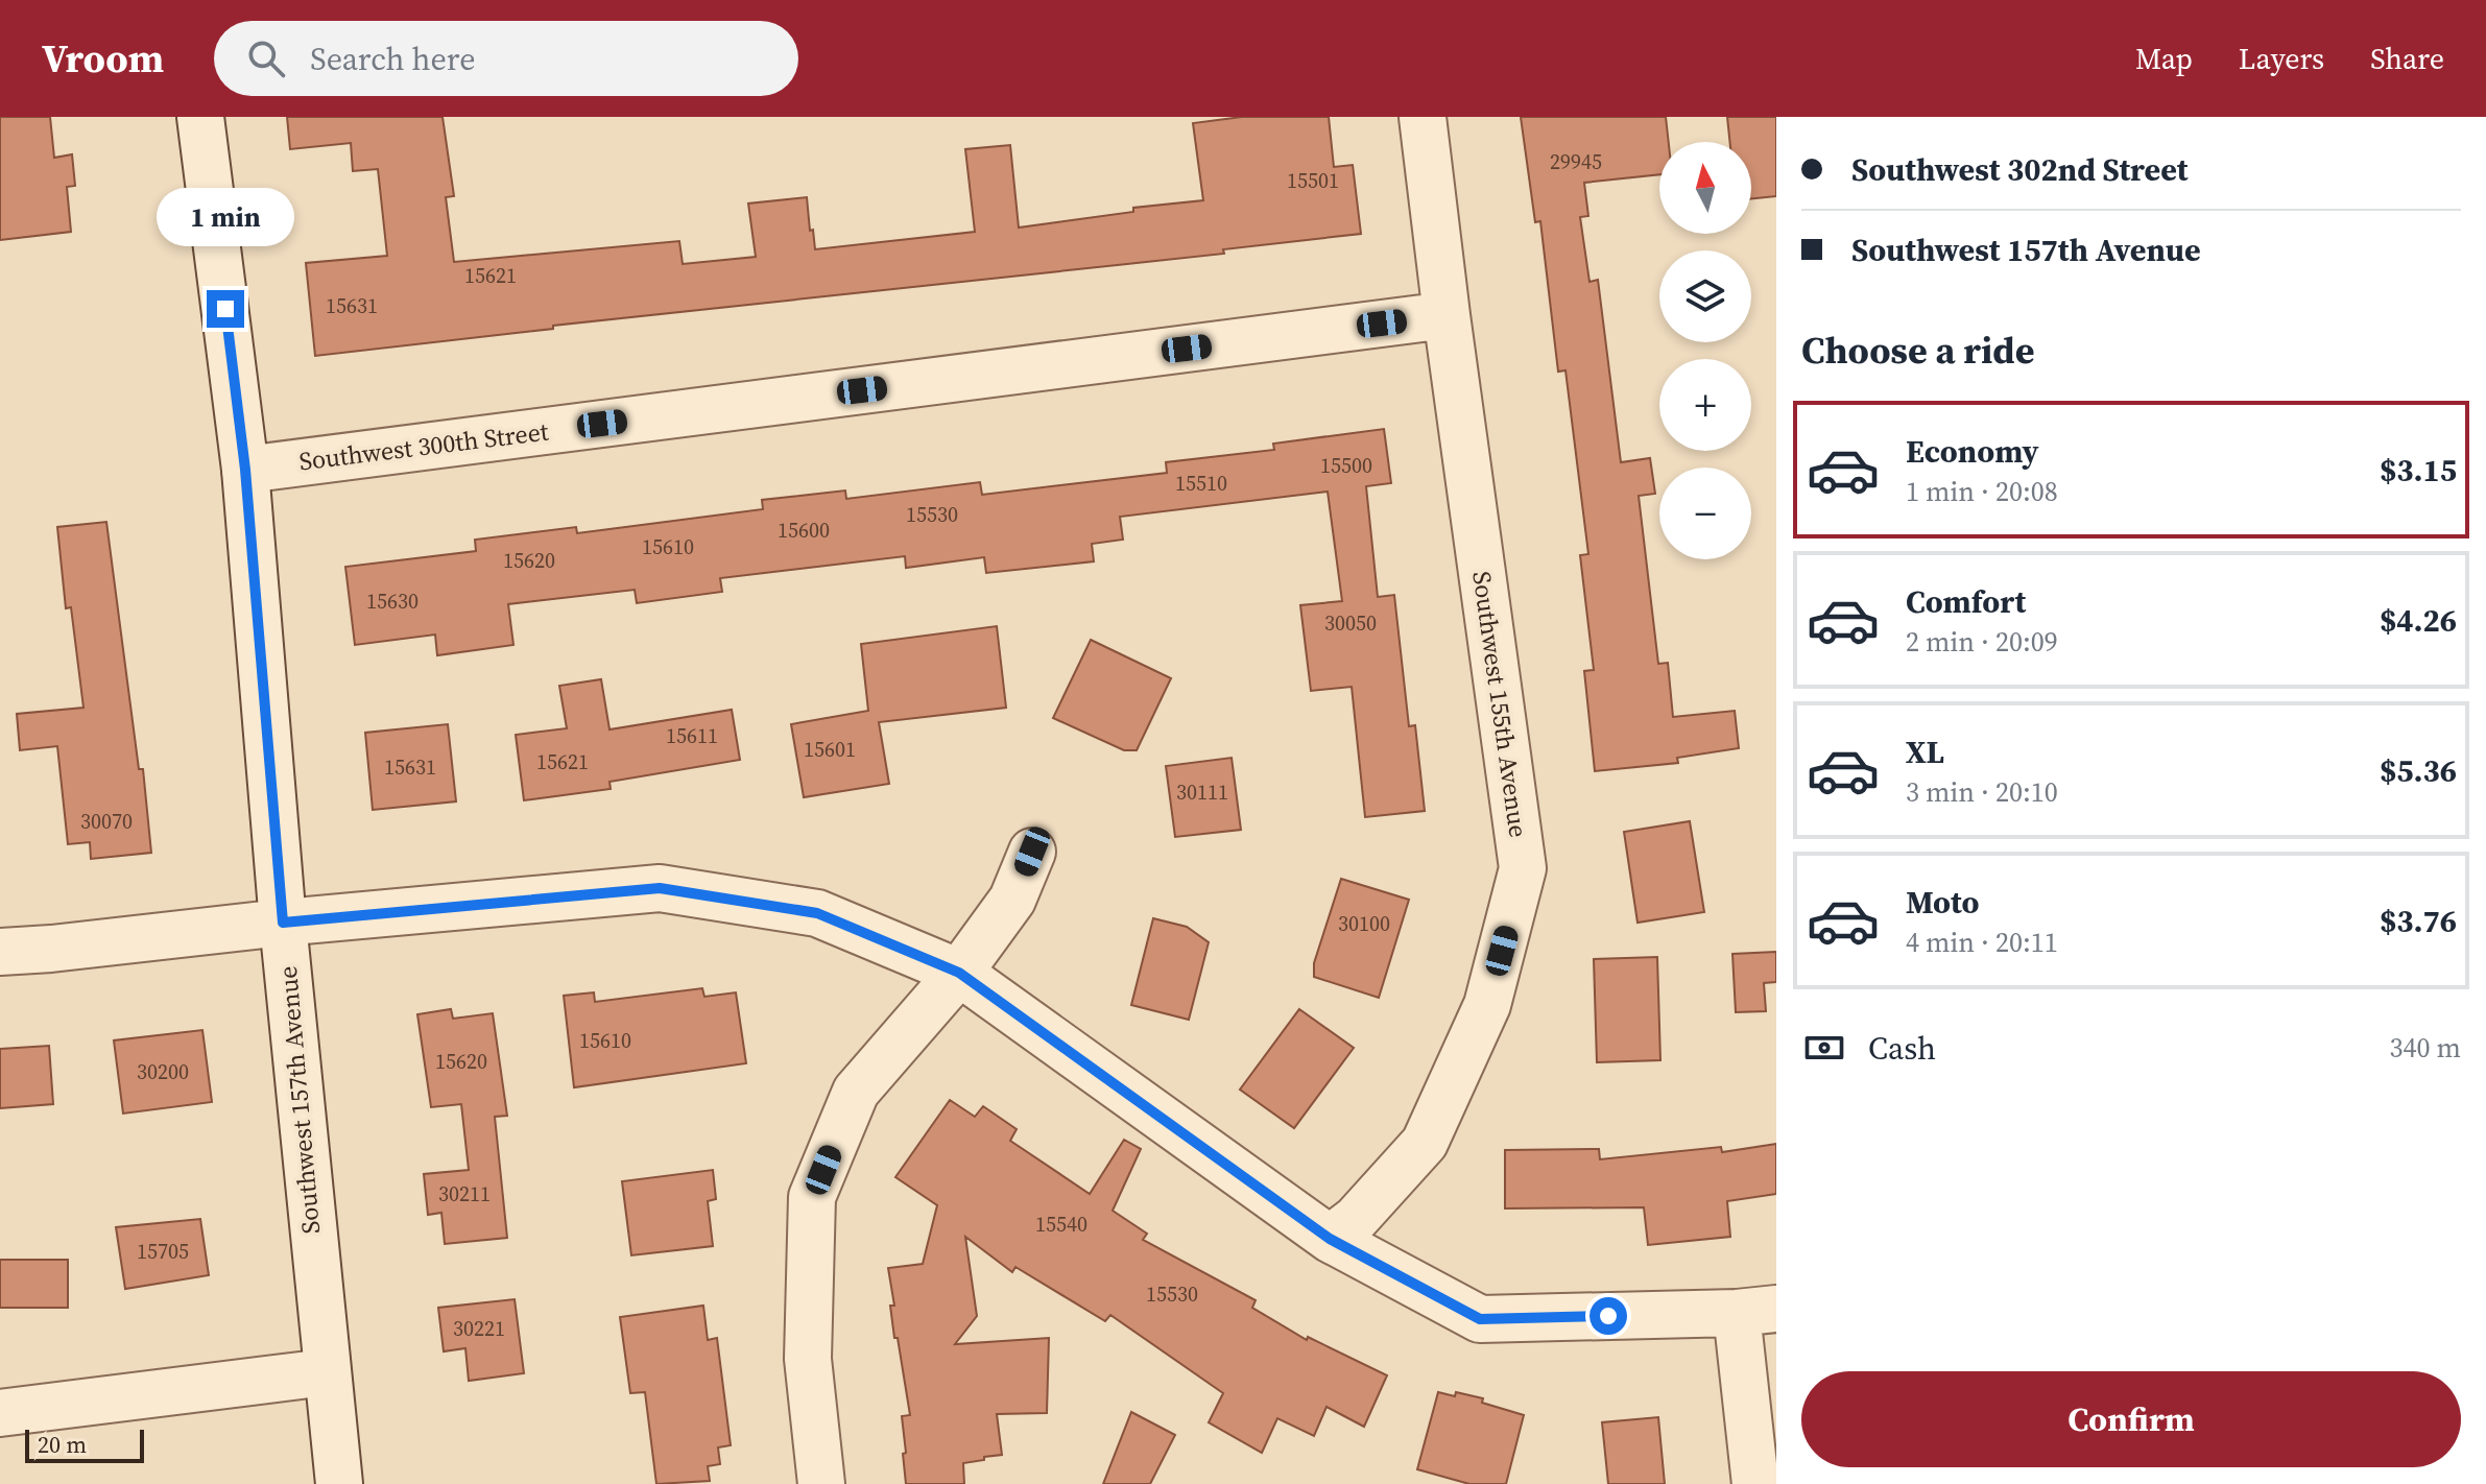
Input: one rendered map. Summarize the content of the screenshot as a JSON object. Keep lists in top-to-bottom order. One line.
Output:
{"streets":{"street":["Southwest 300th Street","Southwest 155th Avenue","Southwest 157th Avenue"]},"crossings":[["Southwest 300th Street","Southwest 155th Avenue"],["Southwest 300th Street","Southwest 157th Avenue"]],"house_numbers":["29945","15501","15621","15631","15500","15510","15530","15600","15610","15620","15630","30050","15611","15601","15621","15631","30111","30070","30100","15610","15620","30200","30211","15540","15705","15530","30221"],"scale_bar":"20 m","north":"top","page":{"header":"Vroom","search":"Search here","nav":["Map","Layers","Share"],"banner":["Southwest 302nd Street","Southwest 157th Avenue"],"map_buttons":["+","−"],"bubble":"1 min","heading":"Choose a ride","list":[{"name":"Economy","note":"1 min · 20:08","value":"$3.15"},{"name":"Comfort","note":"2 min · 20:09","value":"$4.26"},{"name":"XL","note":"3 min · 20:10","value":"$5.36"},{"name":"Moto","note":"4 min · 20:11","value":"$3.76"}],"pay":["Cash","340 m"],"buttons":"Confirm","scale":"20 m"}}
